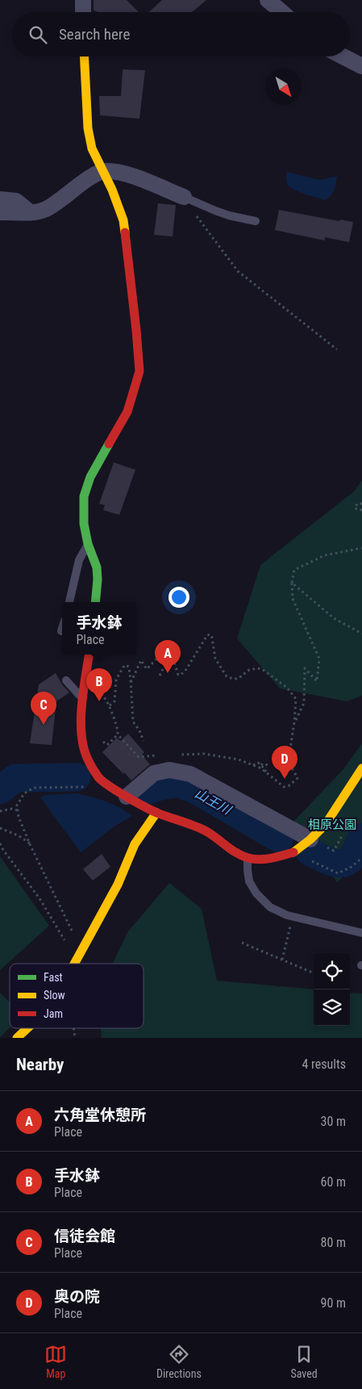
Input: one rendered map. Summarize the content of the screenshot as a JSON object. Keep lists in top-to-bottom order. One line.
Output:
{"water":["山王川"],"parks":["相原公園"],"legend":["Fast","Slow","Jam"],"north":"bottom right","page":{"search":"Search here","popup":["手水鉢","Place"],"pins":["A","B","C","D"],"heading":["Nearby","4 results"],"list":[{"mark":"A","name":"六角堂休憩所","note":"Place","value":"30 m"},{"mark":"B","name":"手水鉢","note":"Place","value":"60 m"},{"mark":"C","name":"信徒会館","note":"Place","value":"80 m"},{"mark":"D","name":"奥の院","note":"Place","value":"90 m"}],"nav":["Map","Directions","Saved"]}}
